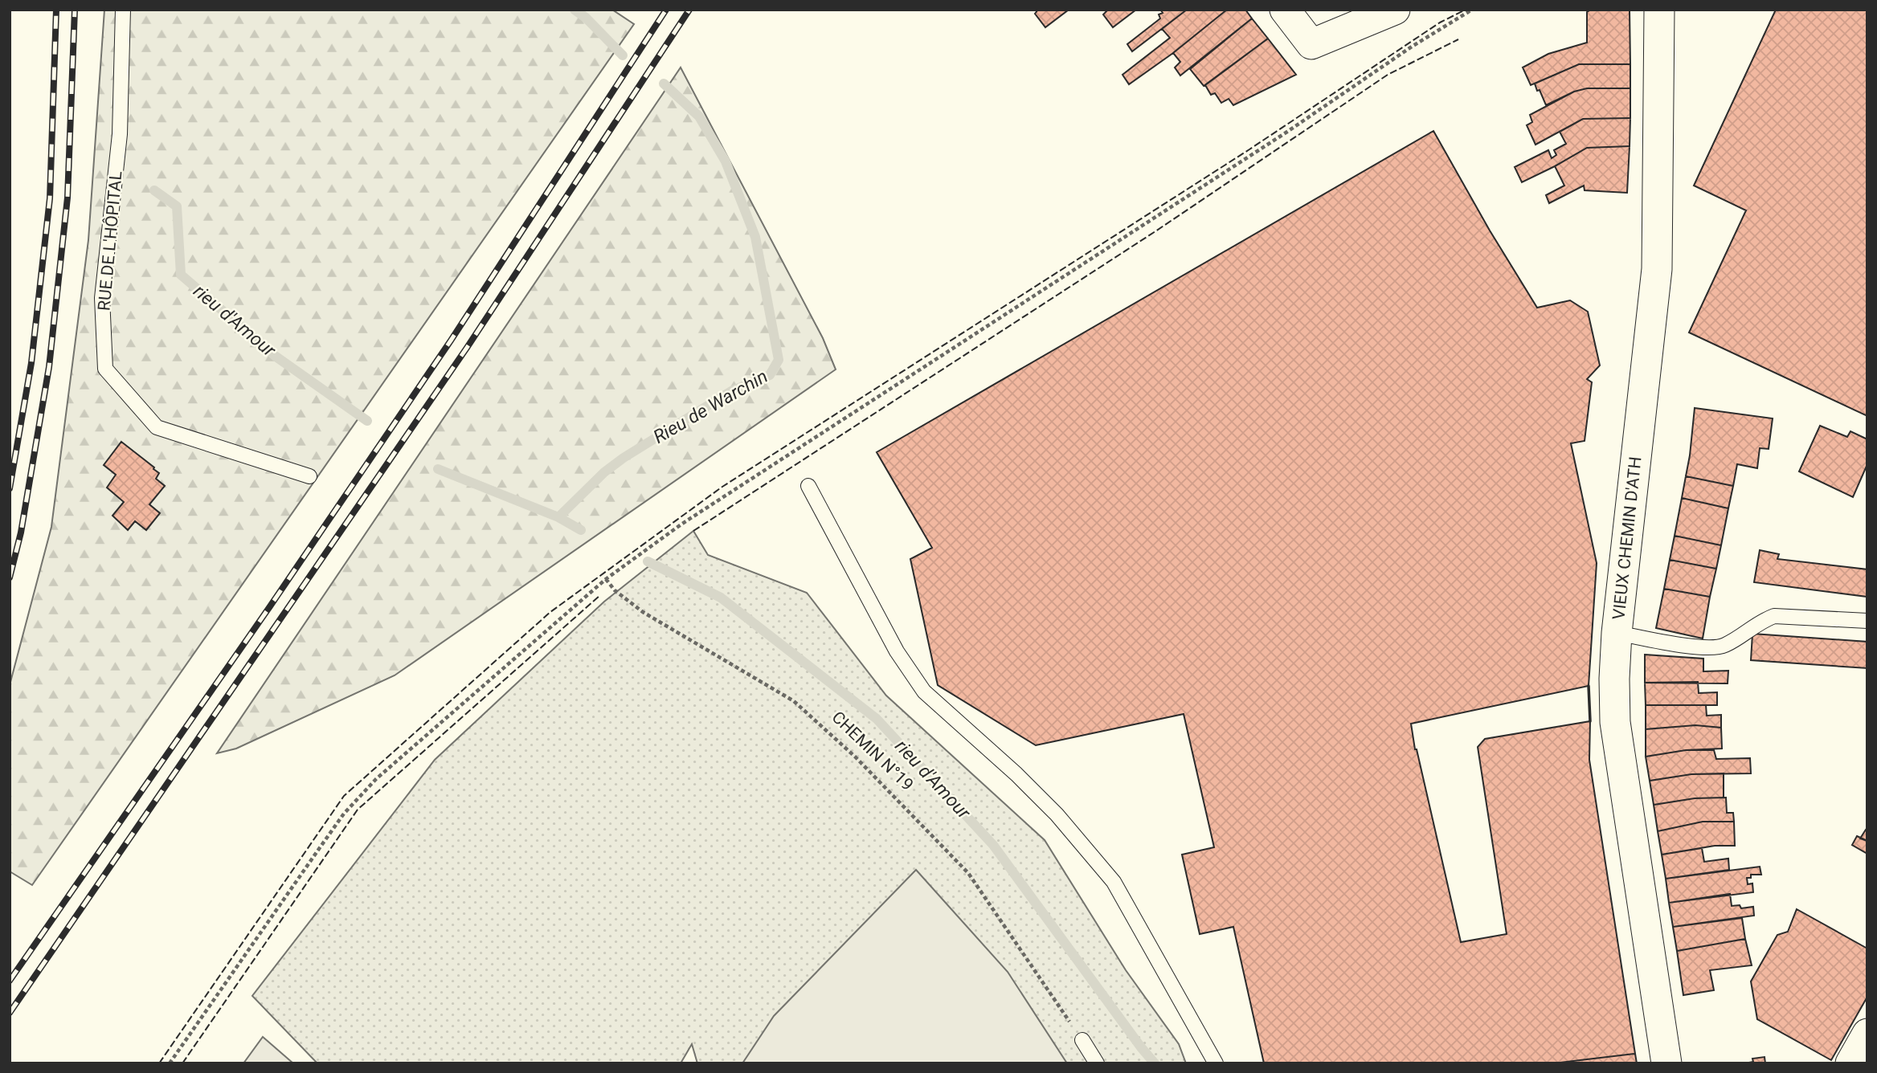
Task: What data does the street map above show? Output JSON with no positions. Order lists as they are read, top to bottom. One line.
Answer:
{"streets":{"street":["VIEUX CHEMIN D'ATH"],"lane":["RUE DE L'HÔPITAL"],"path":["CHEMIN N°19"]},"water":["rieu d'Amour","Rieu de Warchin"]}
